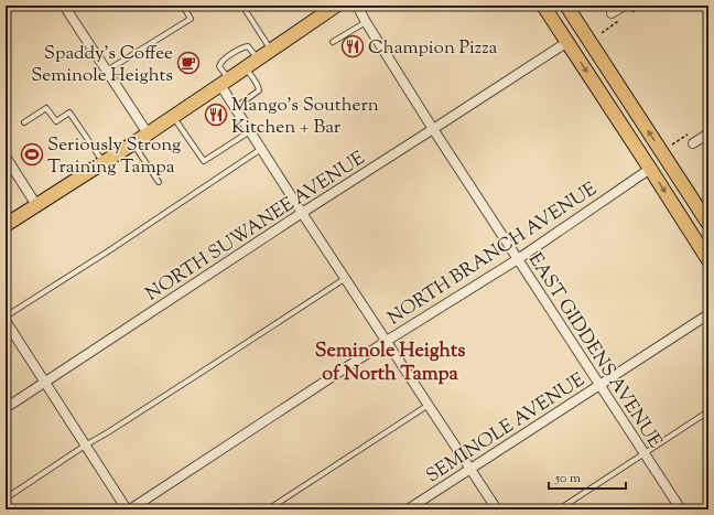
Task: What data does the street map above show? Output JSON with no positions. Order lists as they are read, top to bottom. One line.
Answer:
{"streets":{"street":["NORTH SUWANEE AVENUE","NORTH BRANCH AVENUE","EAST GIDDENS AVENUE","SEMINOLE AVENUE"]},"crossings":[["NORTH SUWANEE AVENUE","EAST GIDDENS AVENUE"],["NORTH BRANCH AVENUE","EAST GIDDENS AVENUE"],["EAST GIDDENS AVENUE","SEMINOLE AVENUE"]],"districts":["Seminole Heights of North Tampa"],"places":{"restaurant":["Champion Pizza","Mango's Southern Kitchen + Bar"],"cafe":["Spaddy's Coffee Seminole Heights"],"sports":["Seriously Strong Training Tampa"]},"scale_bar":"50 m"}
